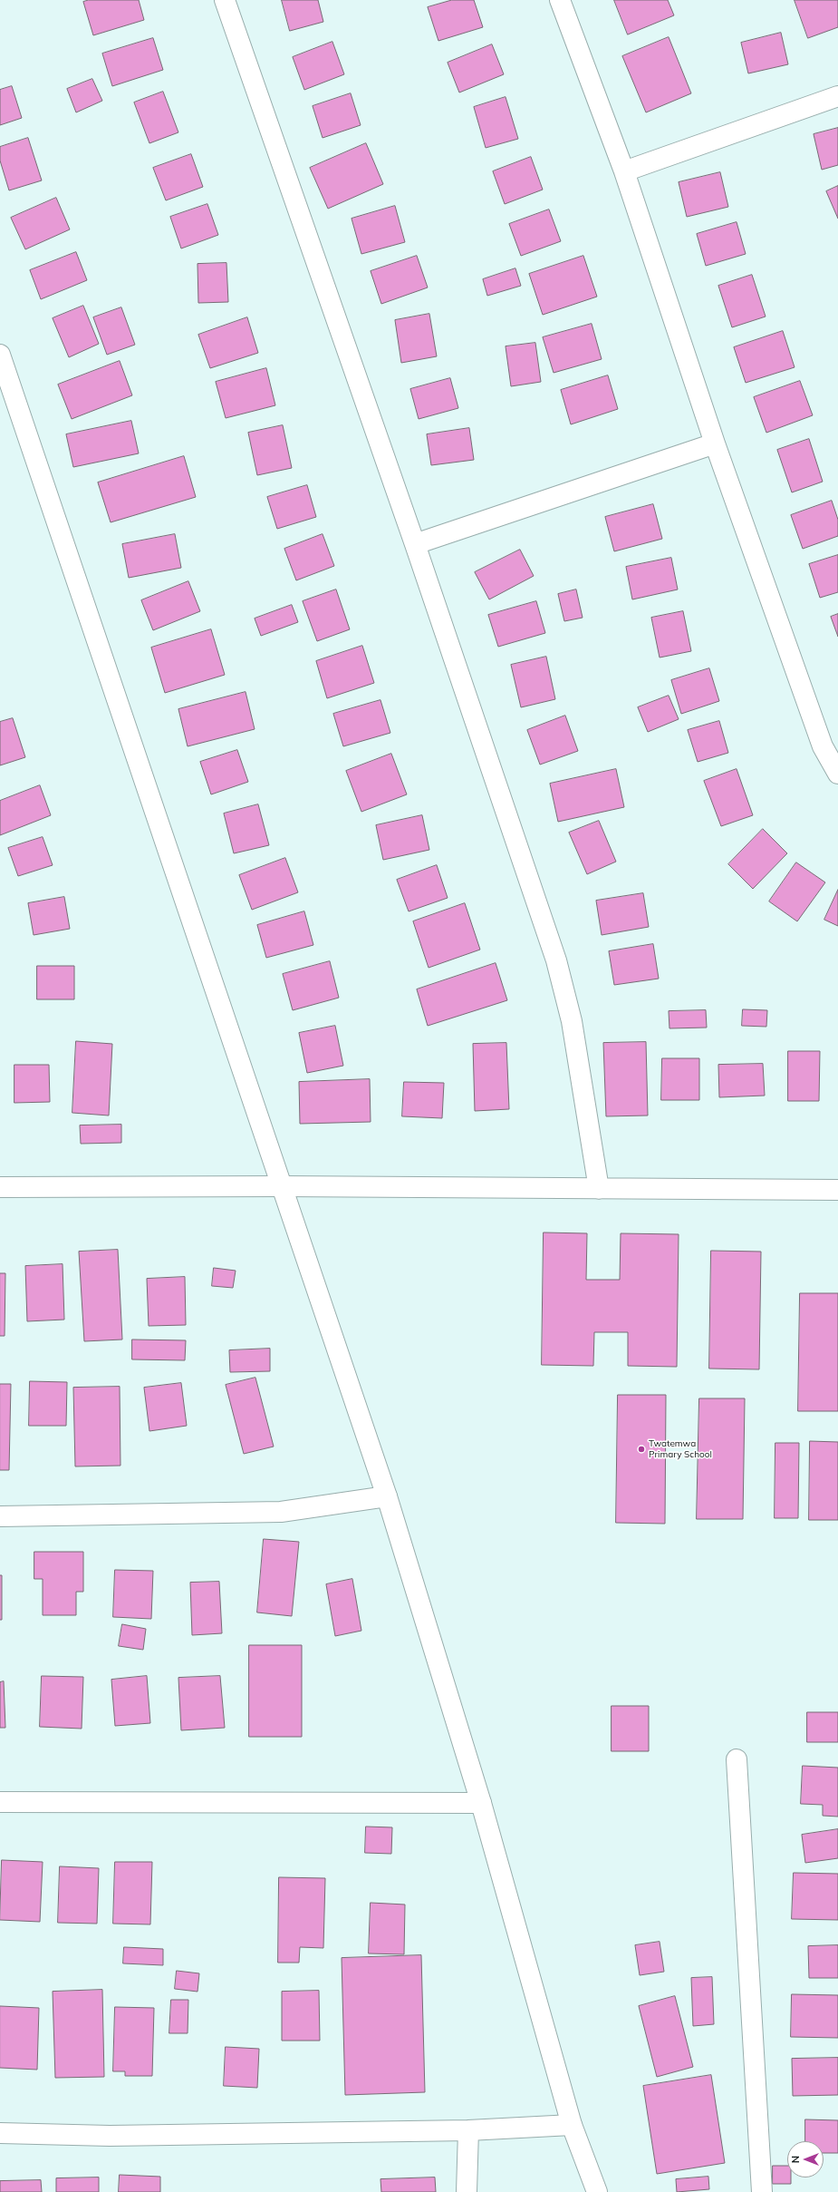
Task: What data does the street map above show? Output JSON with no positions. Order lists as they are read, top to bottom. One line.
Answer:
{"places":["Twatemwa Primary School"],"north":"left"}
